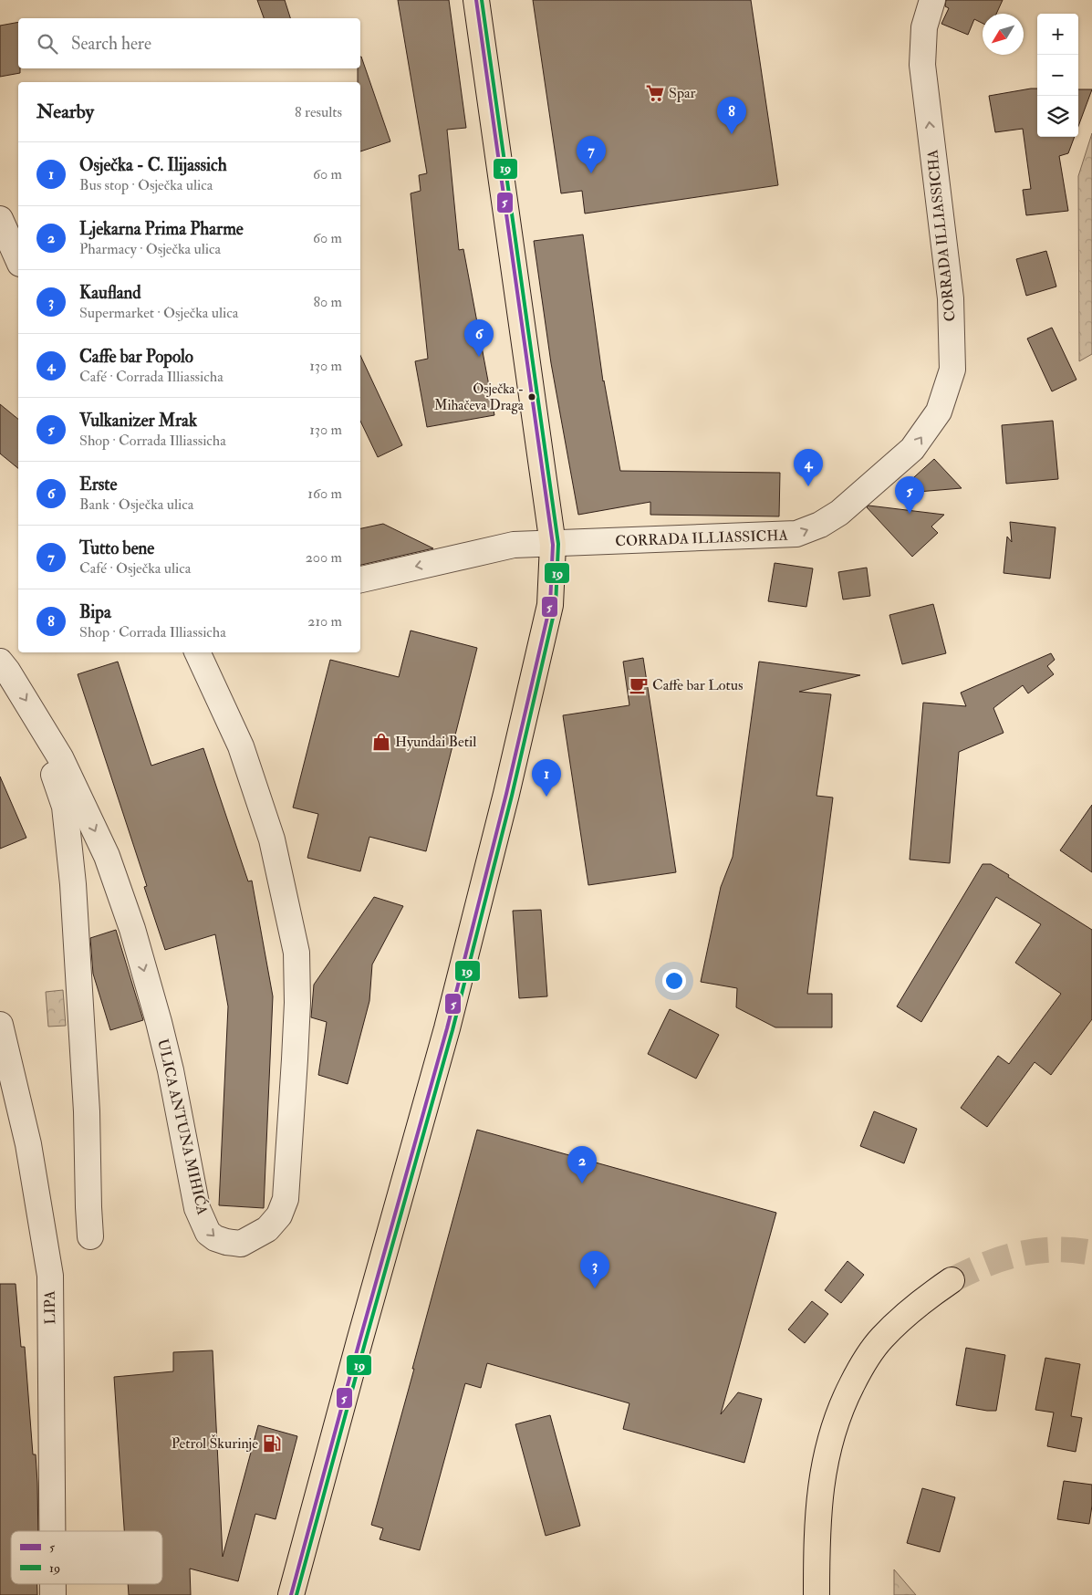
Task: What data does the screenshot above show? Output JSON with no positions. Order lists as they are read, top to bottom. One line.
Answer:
{"streets":{"street":["CORRADA ILLIASSICHA","ULICA ANTUNA MIHIĆA","LIPA"]},"places":{"supermarket":["Spar"],"other":["Osječka - Mihačeva Draga"],"cafe":["Caffe bar Lotus"],"shop":["Hyundai Betil"],"fuel station":["Petrol Škurinje"]},"lines":["transit line 5","transit line 19"],"legend":["5","19"],"north":"bottom left","page":{"map_buttons":["+","−"],"search":"Search here","heading":["Nearby","8 results"],"pins":["8","7","6","4","5","1","2","3"],"list":[{"mark":"1","name":"Osječka - C. Ilijassich","note":"Bus stop · Osječka ulica","value":"60 m"},{"mark":"2","name":"Ljekarna Prima Pharme","note":"Pharmacy · Osječka ulica","value":"60 m"},{"mark":"3","name":"Kaufland","note":"Supermarket · Osječka ulica","value":"80 m"},{"mark":"4","name":"Caffe bar Popolo","note":"Café · Corrada Illiassicha","value":"130 m"},{"mark":"5","name":"Vulkanizer Mrak","note":"Shop · Corrada Illiassicha","value":"130 m"},{"mark":"6","name":"Erste","note":"Bank · Osječka ulica","value":"160 m"},{"mark":"7","name":"Tutto bene","note":"Café · Osječka ulica","value":"200 m"},{"mark":"8","name":"Bipa","note":"Shop · Corrada Illiassicha","value":"210 m"}]}}
